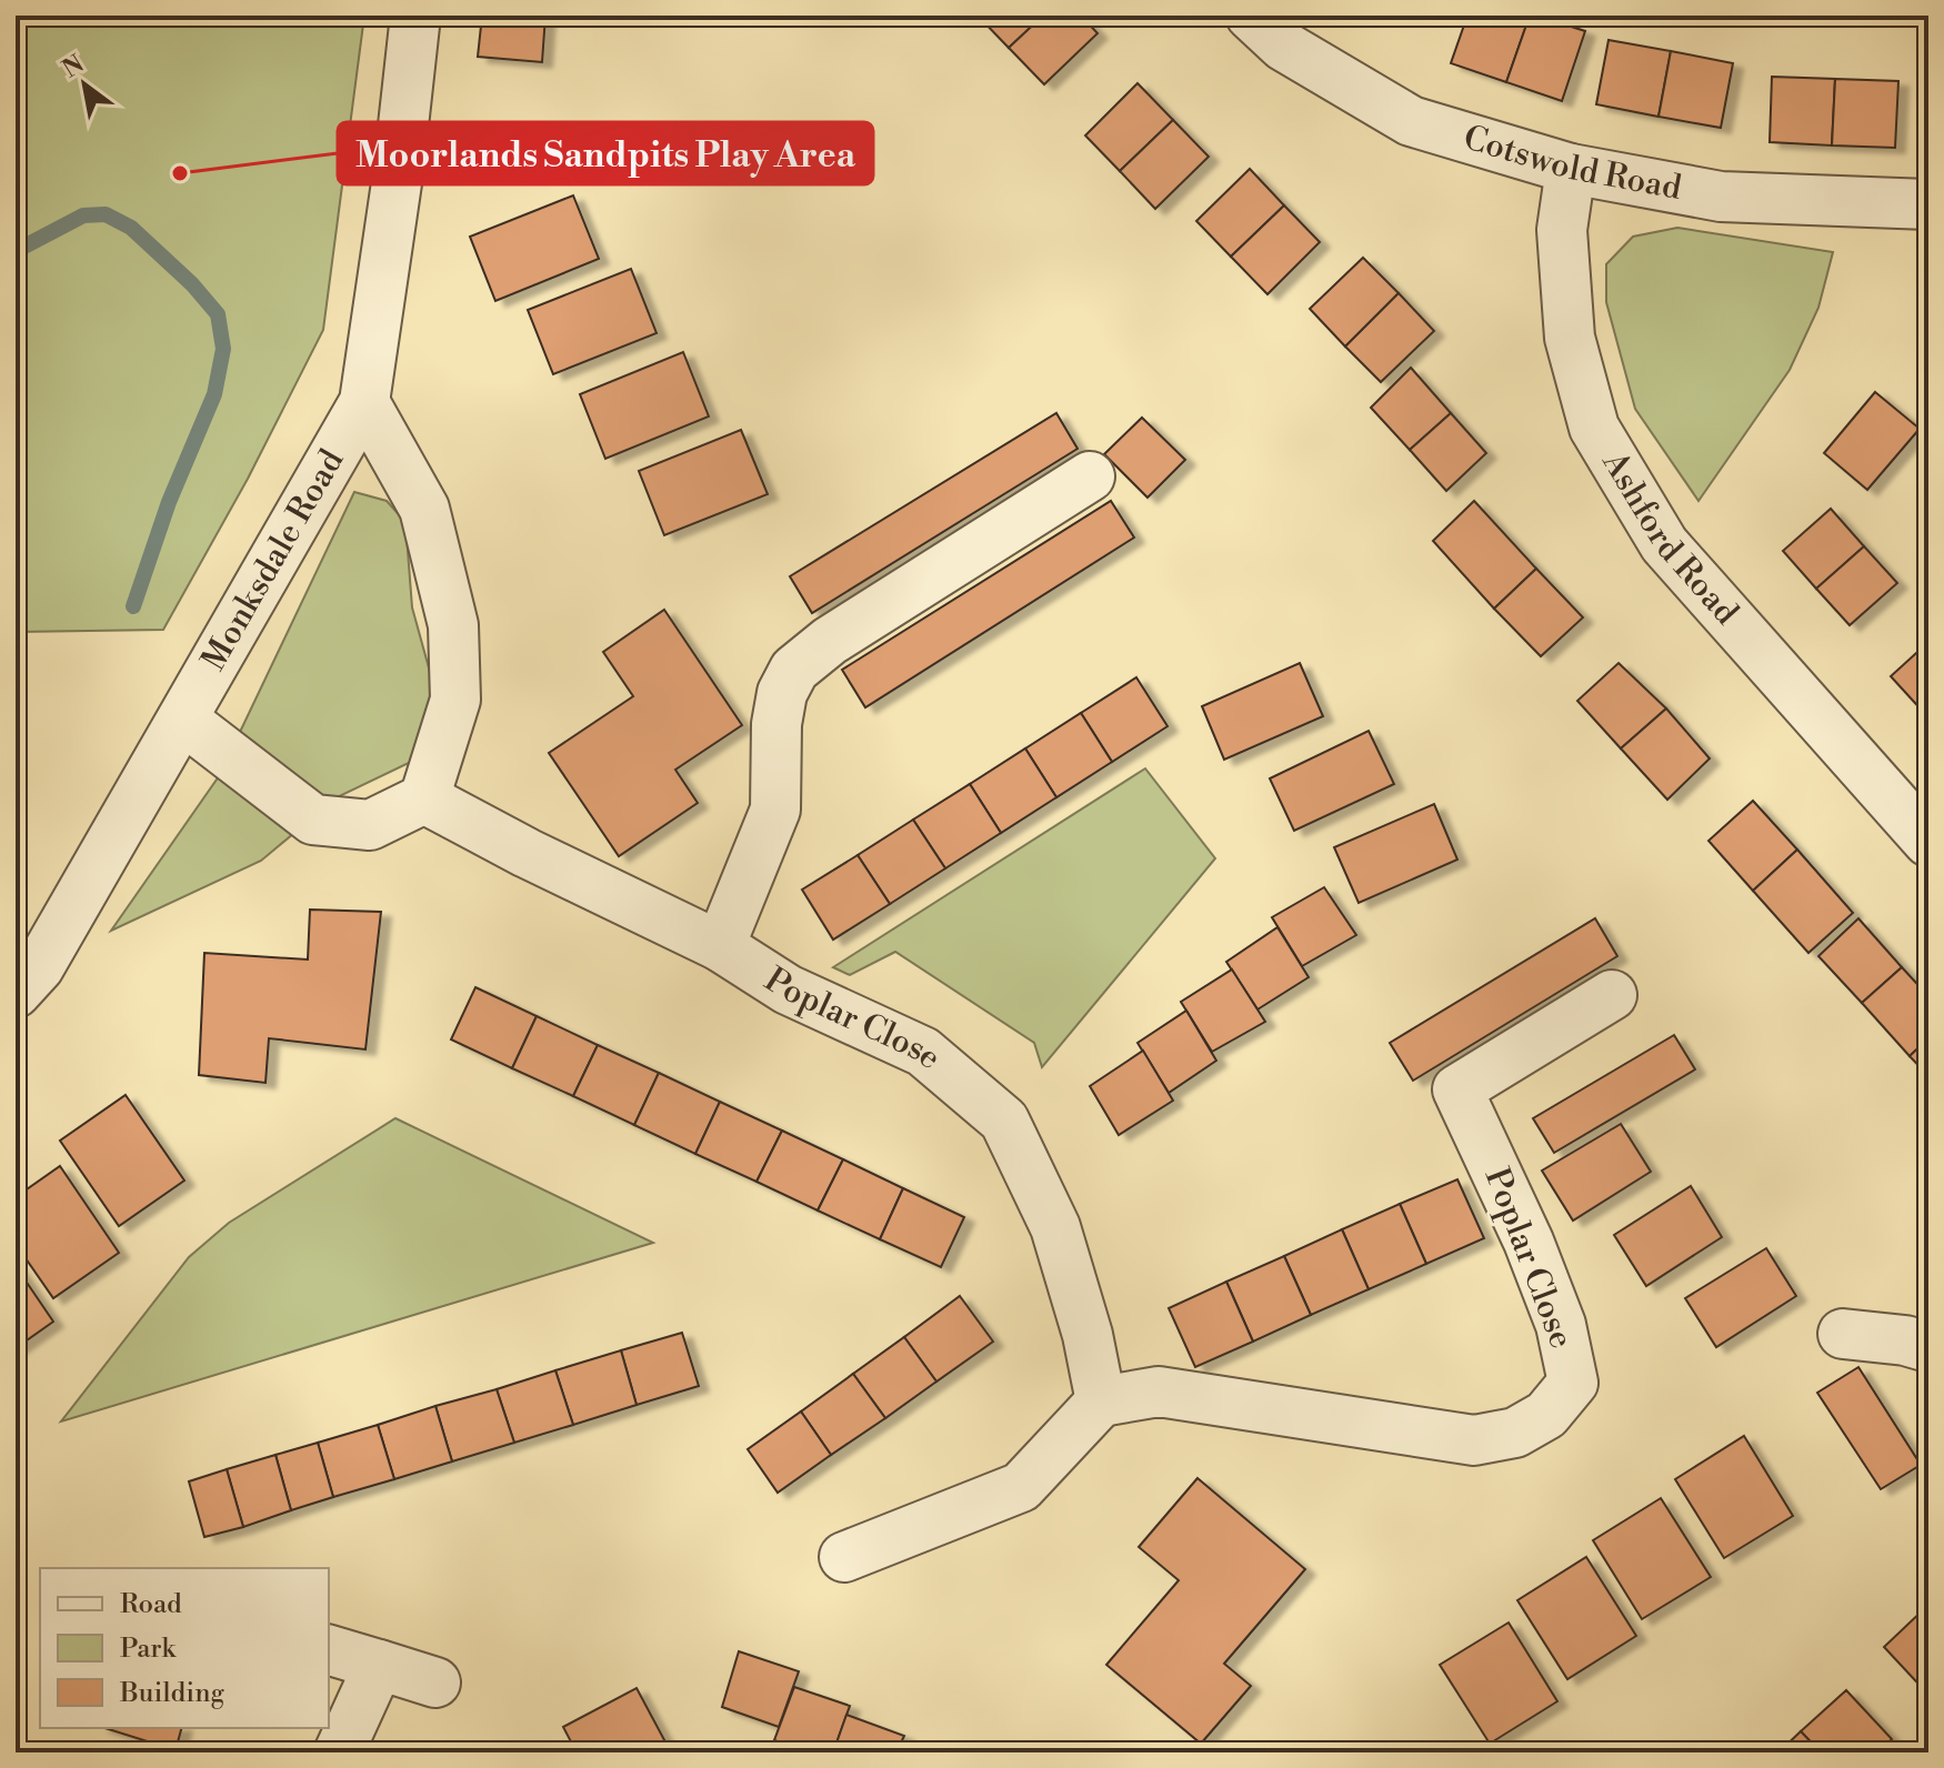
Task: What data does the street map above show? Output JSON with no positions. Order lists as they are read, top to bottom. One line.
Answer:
{"streets":{"street":["Cotswold Road","Ashford Road","Monksdale Road","Poplar Close"]},"crossings":[["Cotswold Road","Ashford Road"],["Monksdale Road","Poplar Close"]],"places":["Moorlands Sandpits Play Area"],"legend":["Road","Park","Building"],"north":"top left"}
